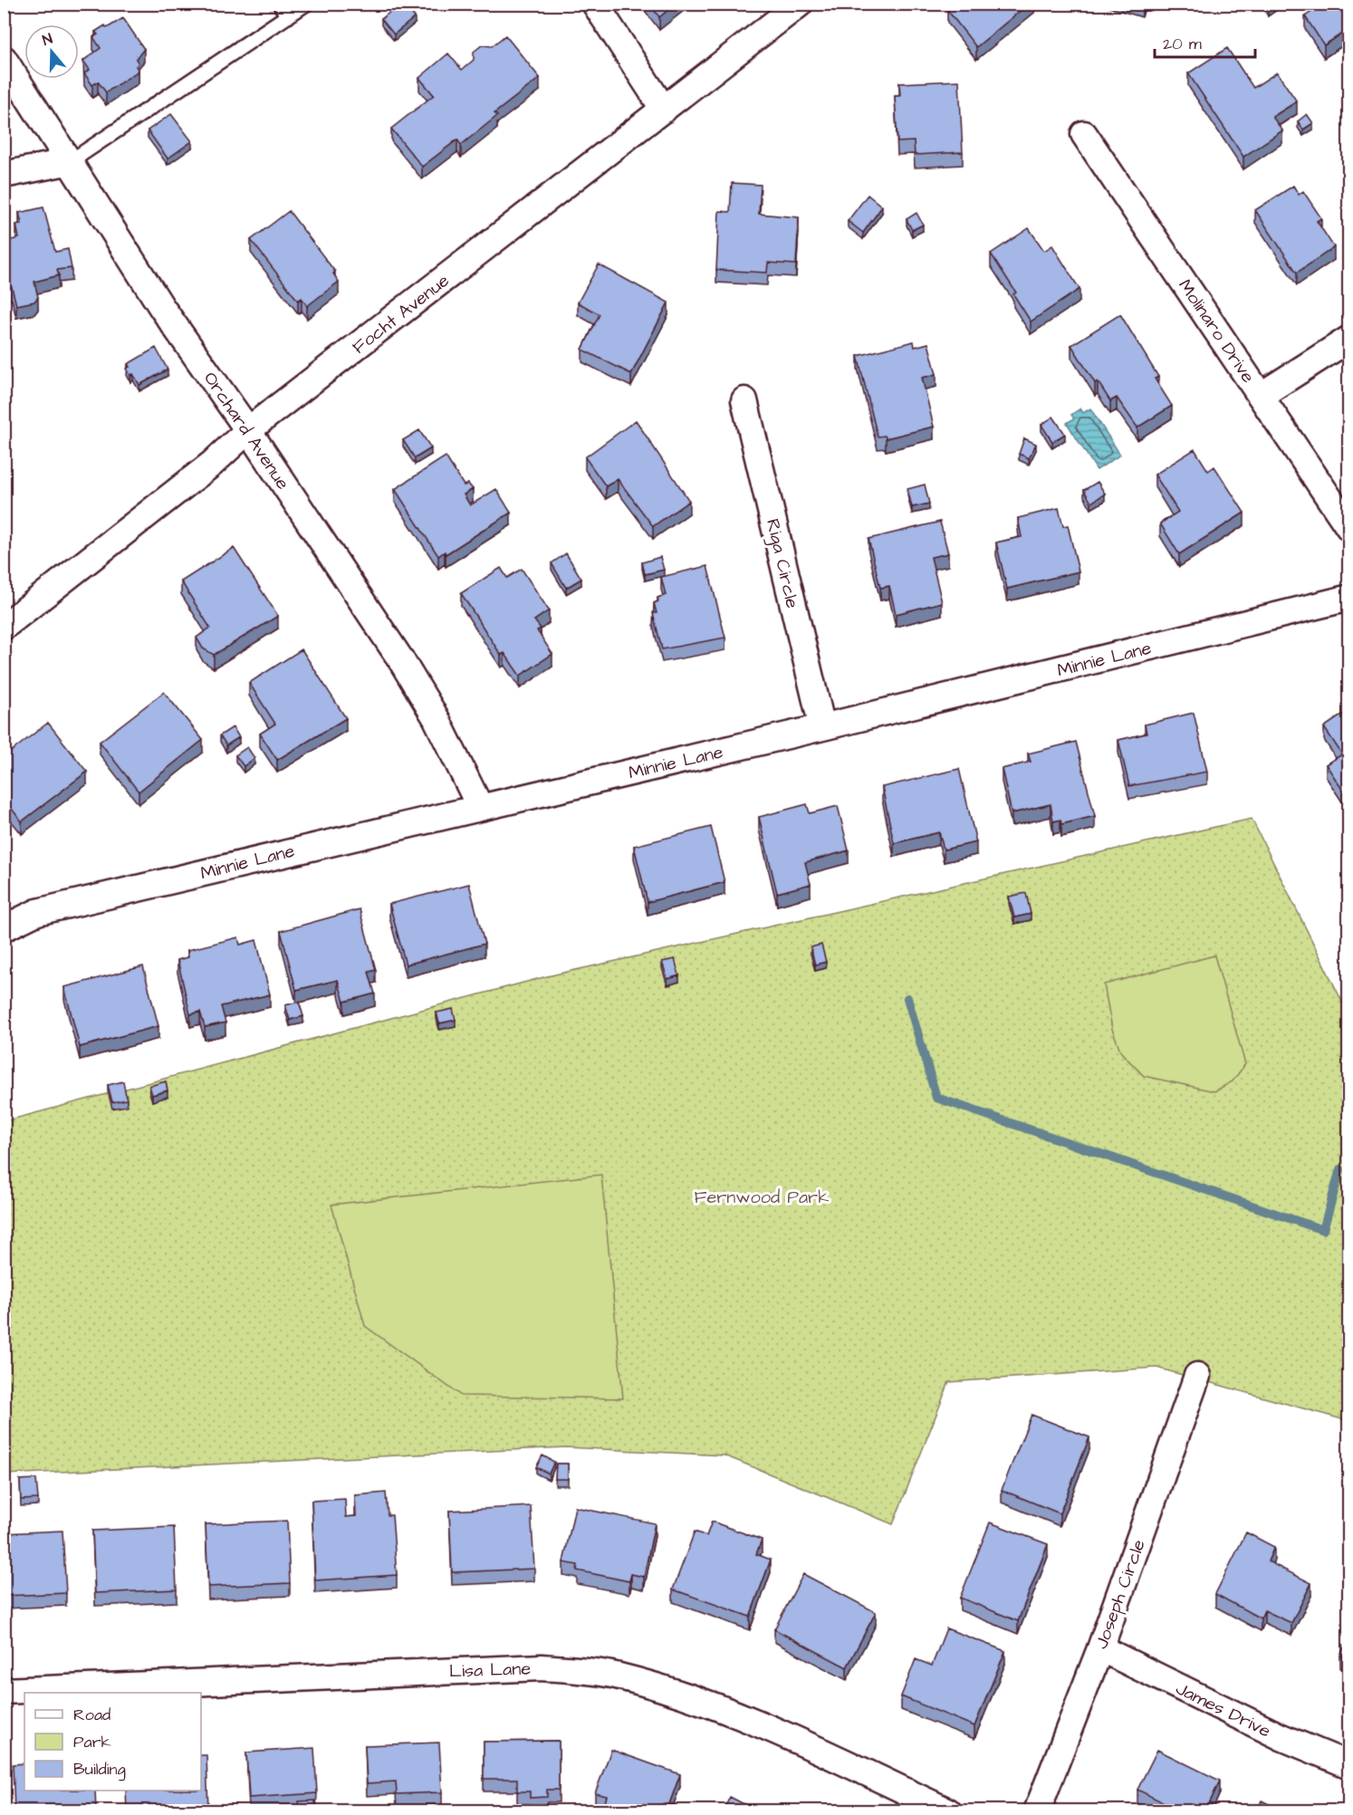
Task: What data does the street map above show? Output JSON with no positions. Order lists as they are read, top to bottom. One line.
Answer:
{"streets":{"street":["Focht Avenue","Molinaro Drive","Orchard Avenue","Riga Circle","Minnie Lane","Joseph Circle","Lisa Lane","James Drive"]},"crossings":[["Focht Avenue","Orchard Avenue"],["Orchard Avenue","Minnie Lane"],["Riga Circle","Minnie Lane"],["Joseph Circle","James Drive"]],"parks":["Fernwood Park"],"legend":["Road","Park","Building"],"scale_bar":"20 m","north":"top"}
